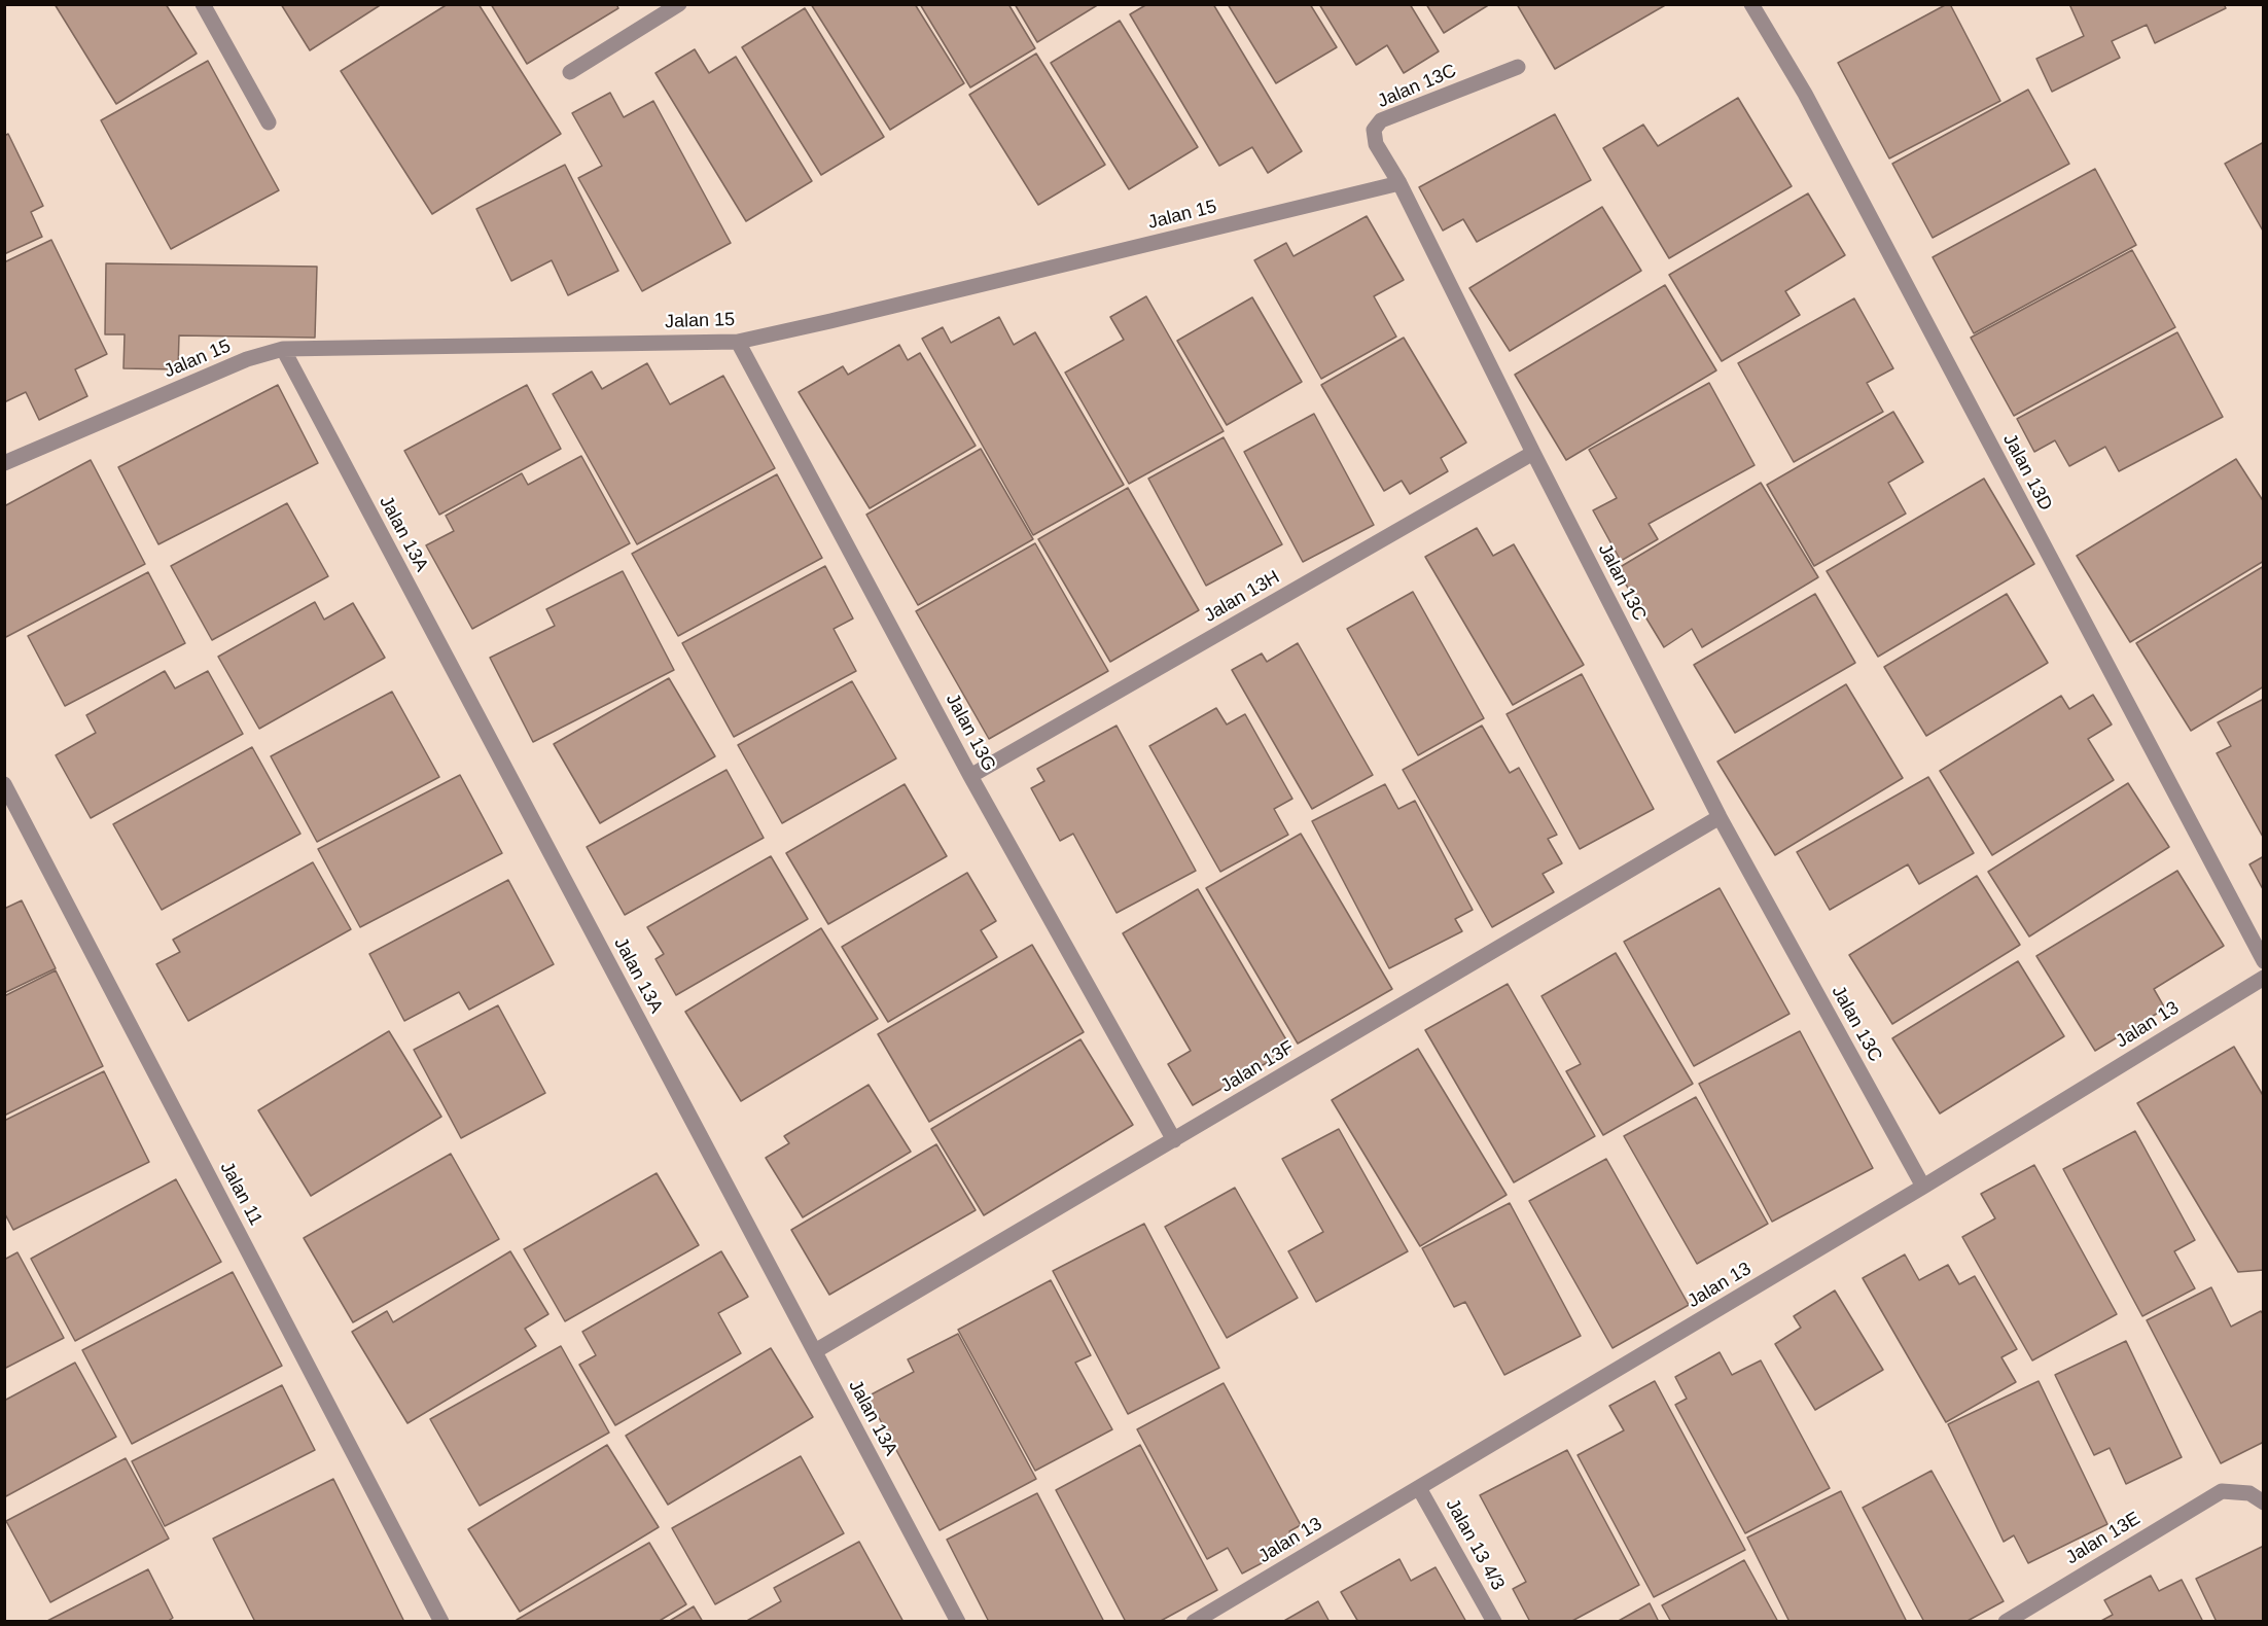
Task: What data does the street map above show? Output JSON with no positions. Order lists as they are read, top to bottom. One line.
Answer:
{"streets":{"street":["Jalan 13C","Jalan 15","Jalan 13D","Jalan 13A","Jalan 13H","Jalan 13G","Jalan 13","Jalan 13F","Jalan 11","Jalan 13E","Jalan 13 4/3"]},"crossings":[["Jalan 13C","Jalan 15"],["Jalan 13C","Jalan 13H"],["Jalan 13C","Jalan 13"],["Jalan 13C","Jalan 13F"],["Jalan 15","Jalan 13A"],["Jalan 15","Jalan 13G"],["Jalan 13A","Jalan 13F"],["Jalan 13H","Jalan 13G"],["Jalan 13G","Jalan 13F"],["Jalan 13","Jalan 13 4/3"]]}
